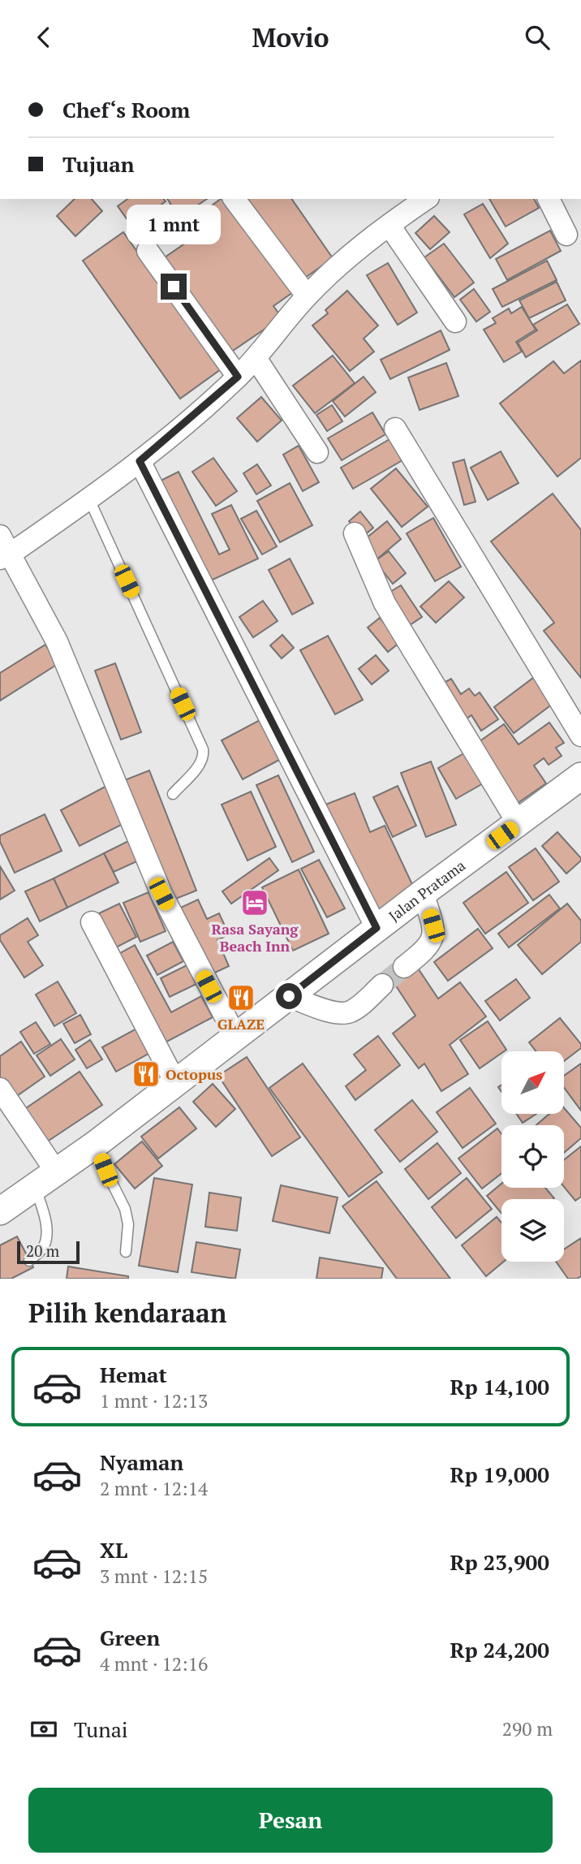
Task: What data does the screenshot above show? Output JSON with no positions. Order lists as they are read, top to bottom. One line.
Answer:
{"streets":{"street":["Jalan Pratama"]},"places":{"hotel":["Rasa Sayang Beach Inn"],"restaurant":["GLAZE","Octopus"]},"scale_bar":"20 m","north":"top right","page":{"header":"Movio","banner":["Chef‘s Room","Tujuan"],"bubble":"1 mnt","scale":"20 m","heading":"Pilih kendaraan","list":[{"name":"Hemat","note":"1 mnt · 12:13","value":"Rp 14,100"},{"name":"Nyaman","note":"2 mnt · 12:14","value":"Rp 19,000"},{"name":"XL","note":"3 mnt · 12:15","value":"Rp 23,900"},{"name":"Green","note":"4 mnt · 12:16","value":"Rp 24,200"}],"pay":["Tunai","290 m"],"buttons":"Pesan"}}
